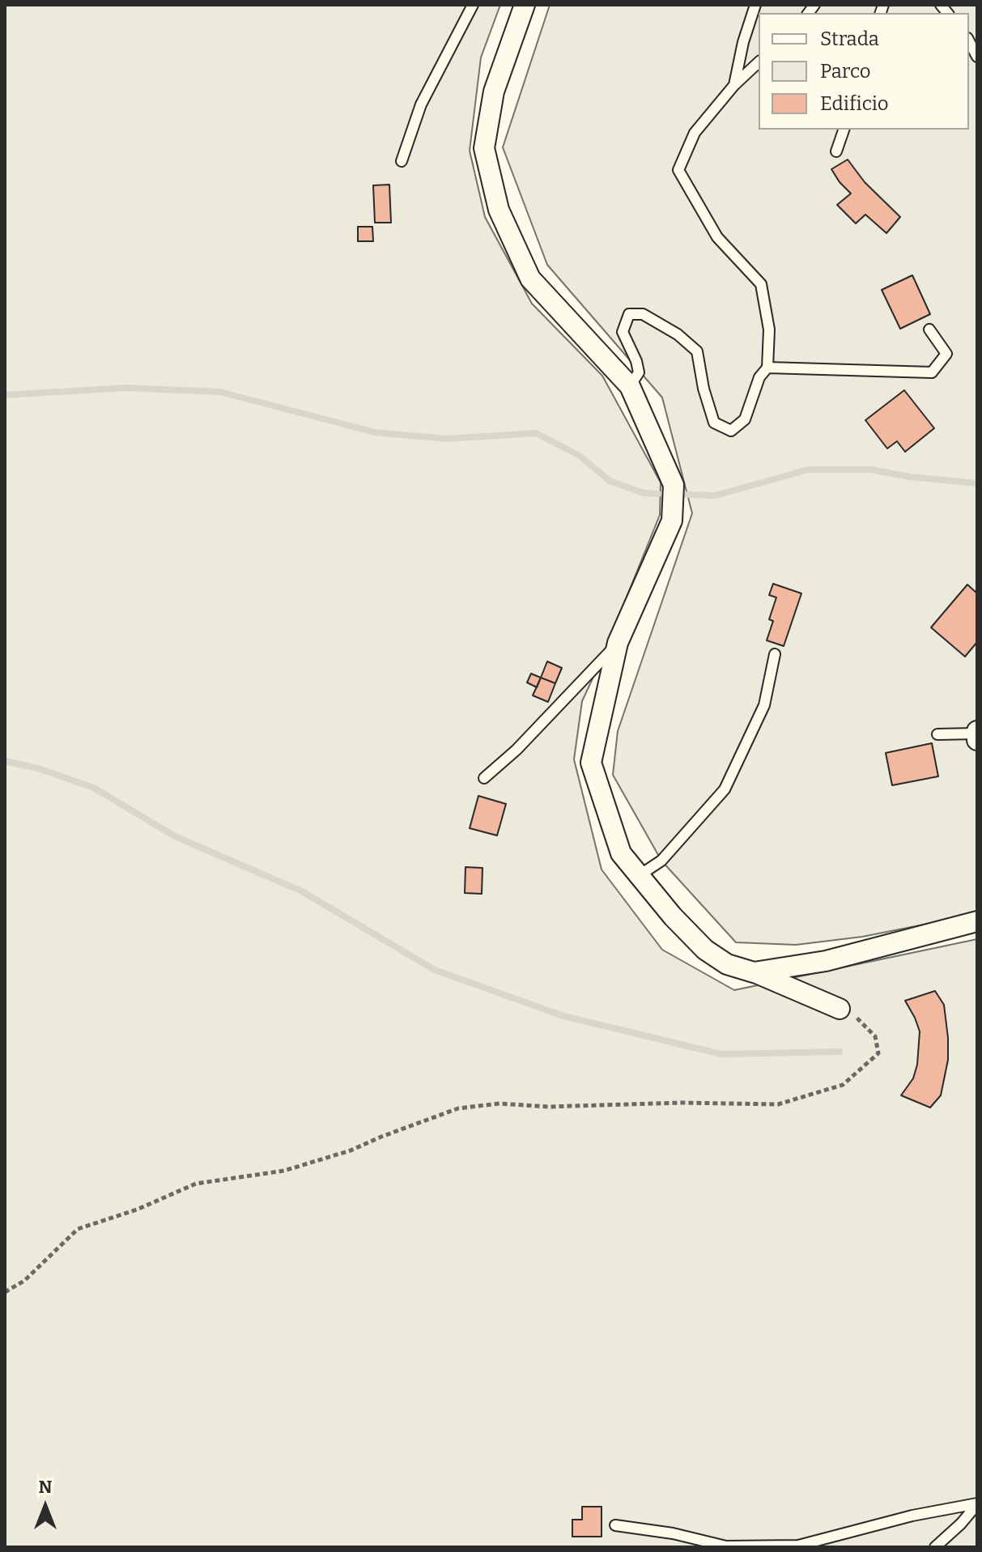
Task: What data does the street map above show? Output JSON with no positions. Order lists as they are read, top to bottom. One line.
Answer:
{"legend":["Strada","Parco","Edificio"],"north":"top"}
